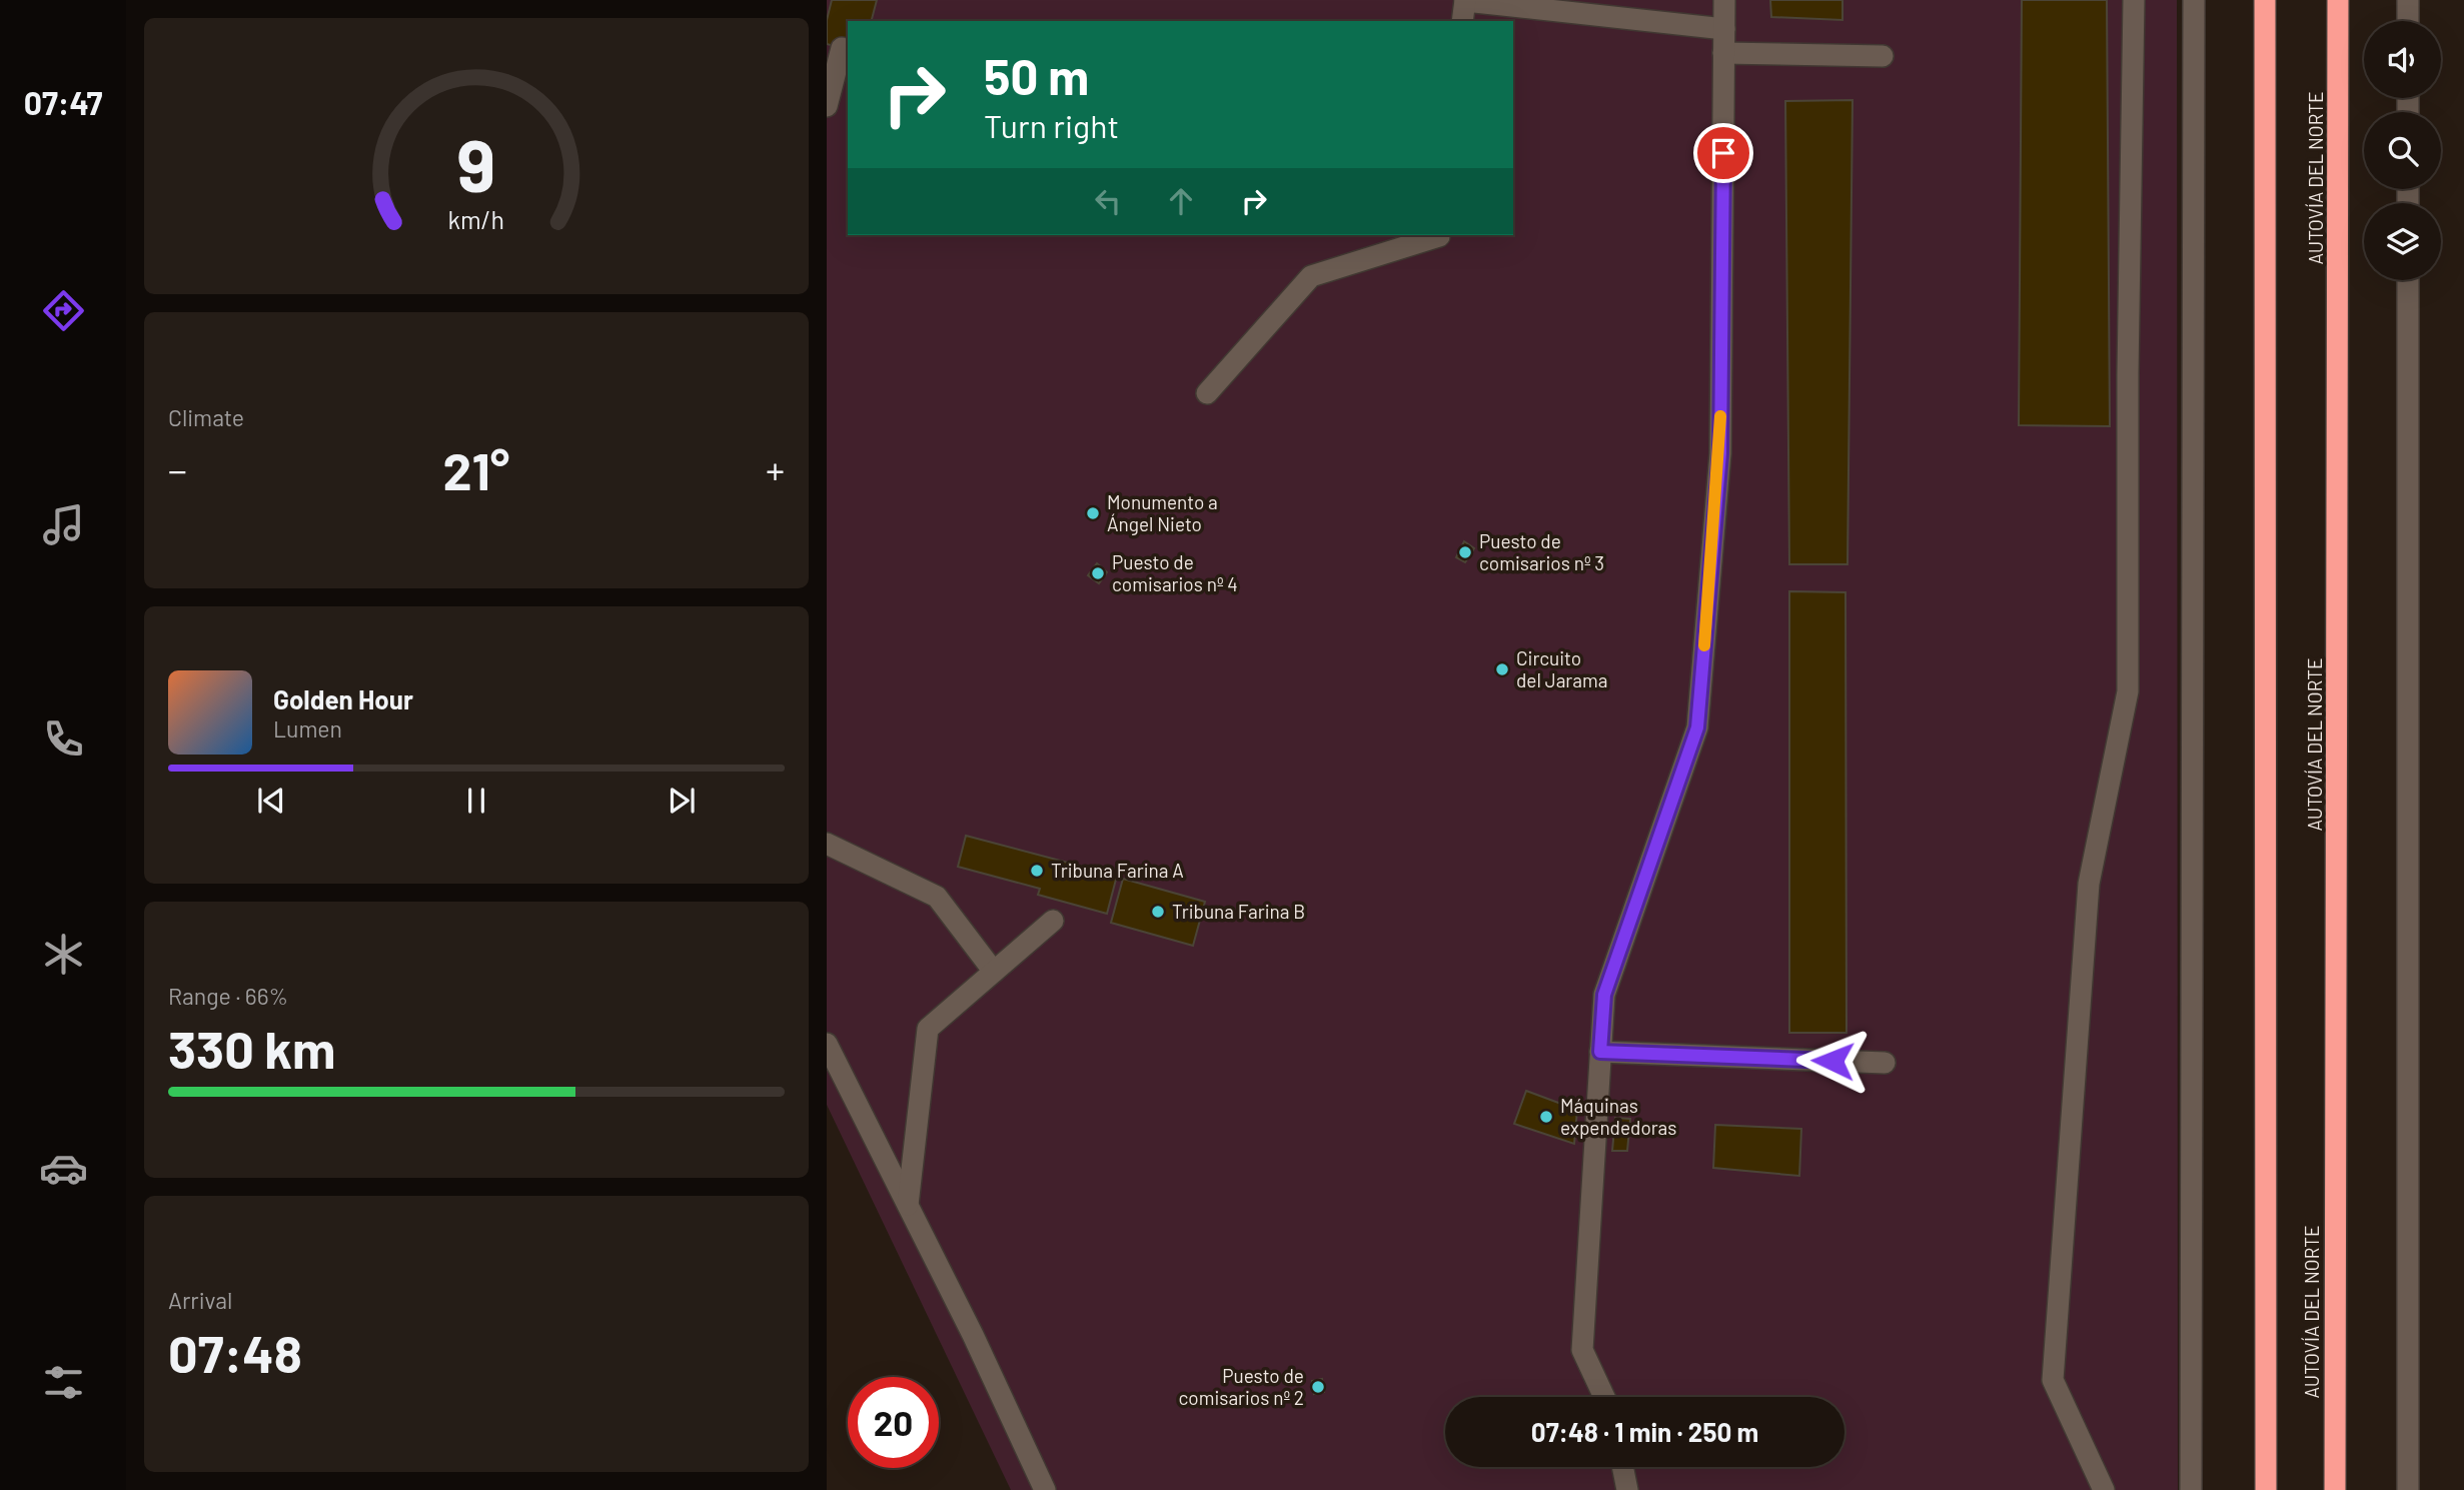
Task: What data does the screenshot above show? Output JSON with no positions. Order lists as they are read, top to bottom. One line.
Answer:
{"streets":{"highway":["AUTOVÍA DEL NORTE"]},"places":["Monumento a Ángel Nieto","Puesto de comisarios nº 3","Puesto de comisarios nº 4","Circuito del Jarama","Tribuna Farina A","Tribuna Farina B","Máquinas expendedoras","Puesto de comisarios nº 2"],"page":{"tabs":"07:47","turn":["50 m","Turn right"],"tile":["Climate",["Range · 66%","330 km"],["Arrival","07:48"]],"heat":["−","21°","+"],"song":["Golden Hour","Lumen"],"limit":"20","trip":"07:48 · 1 min · 250 m","gauge":["9","km/h"]}}
